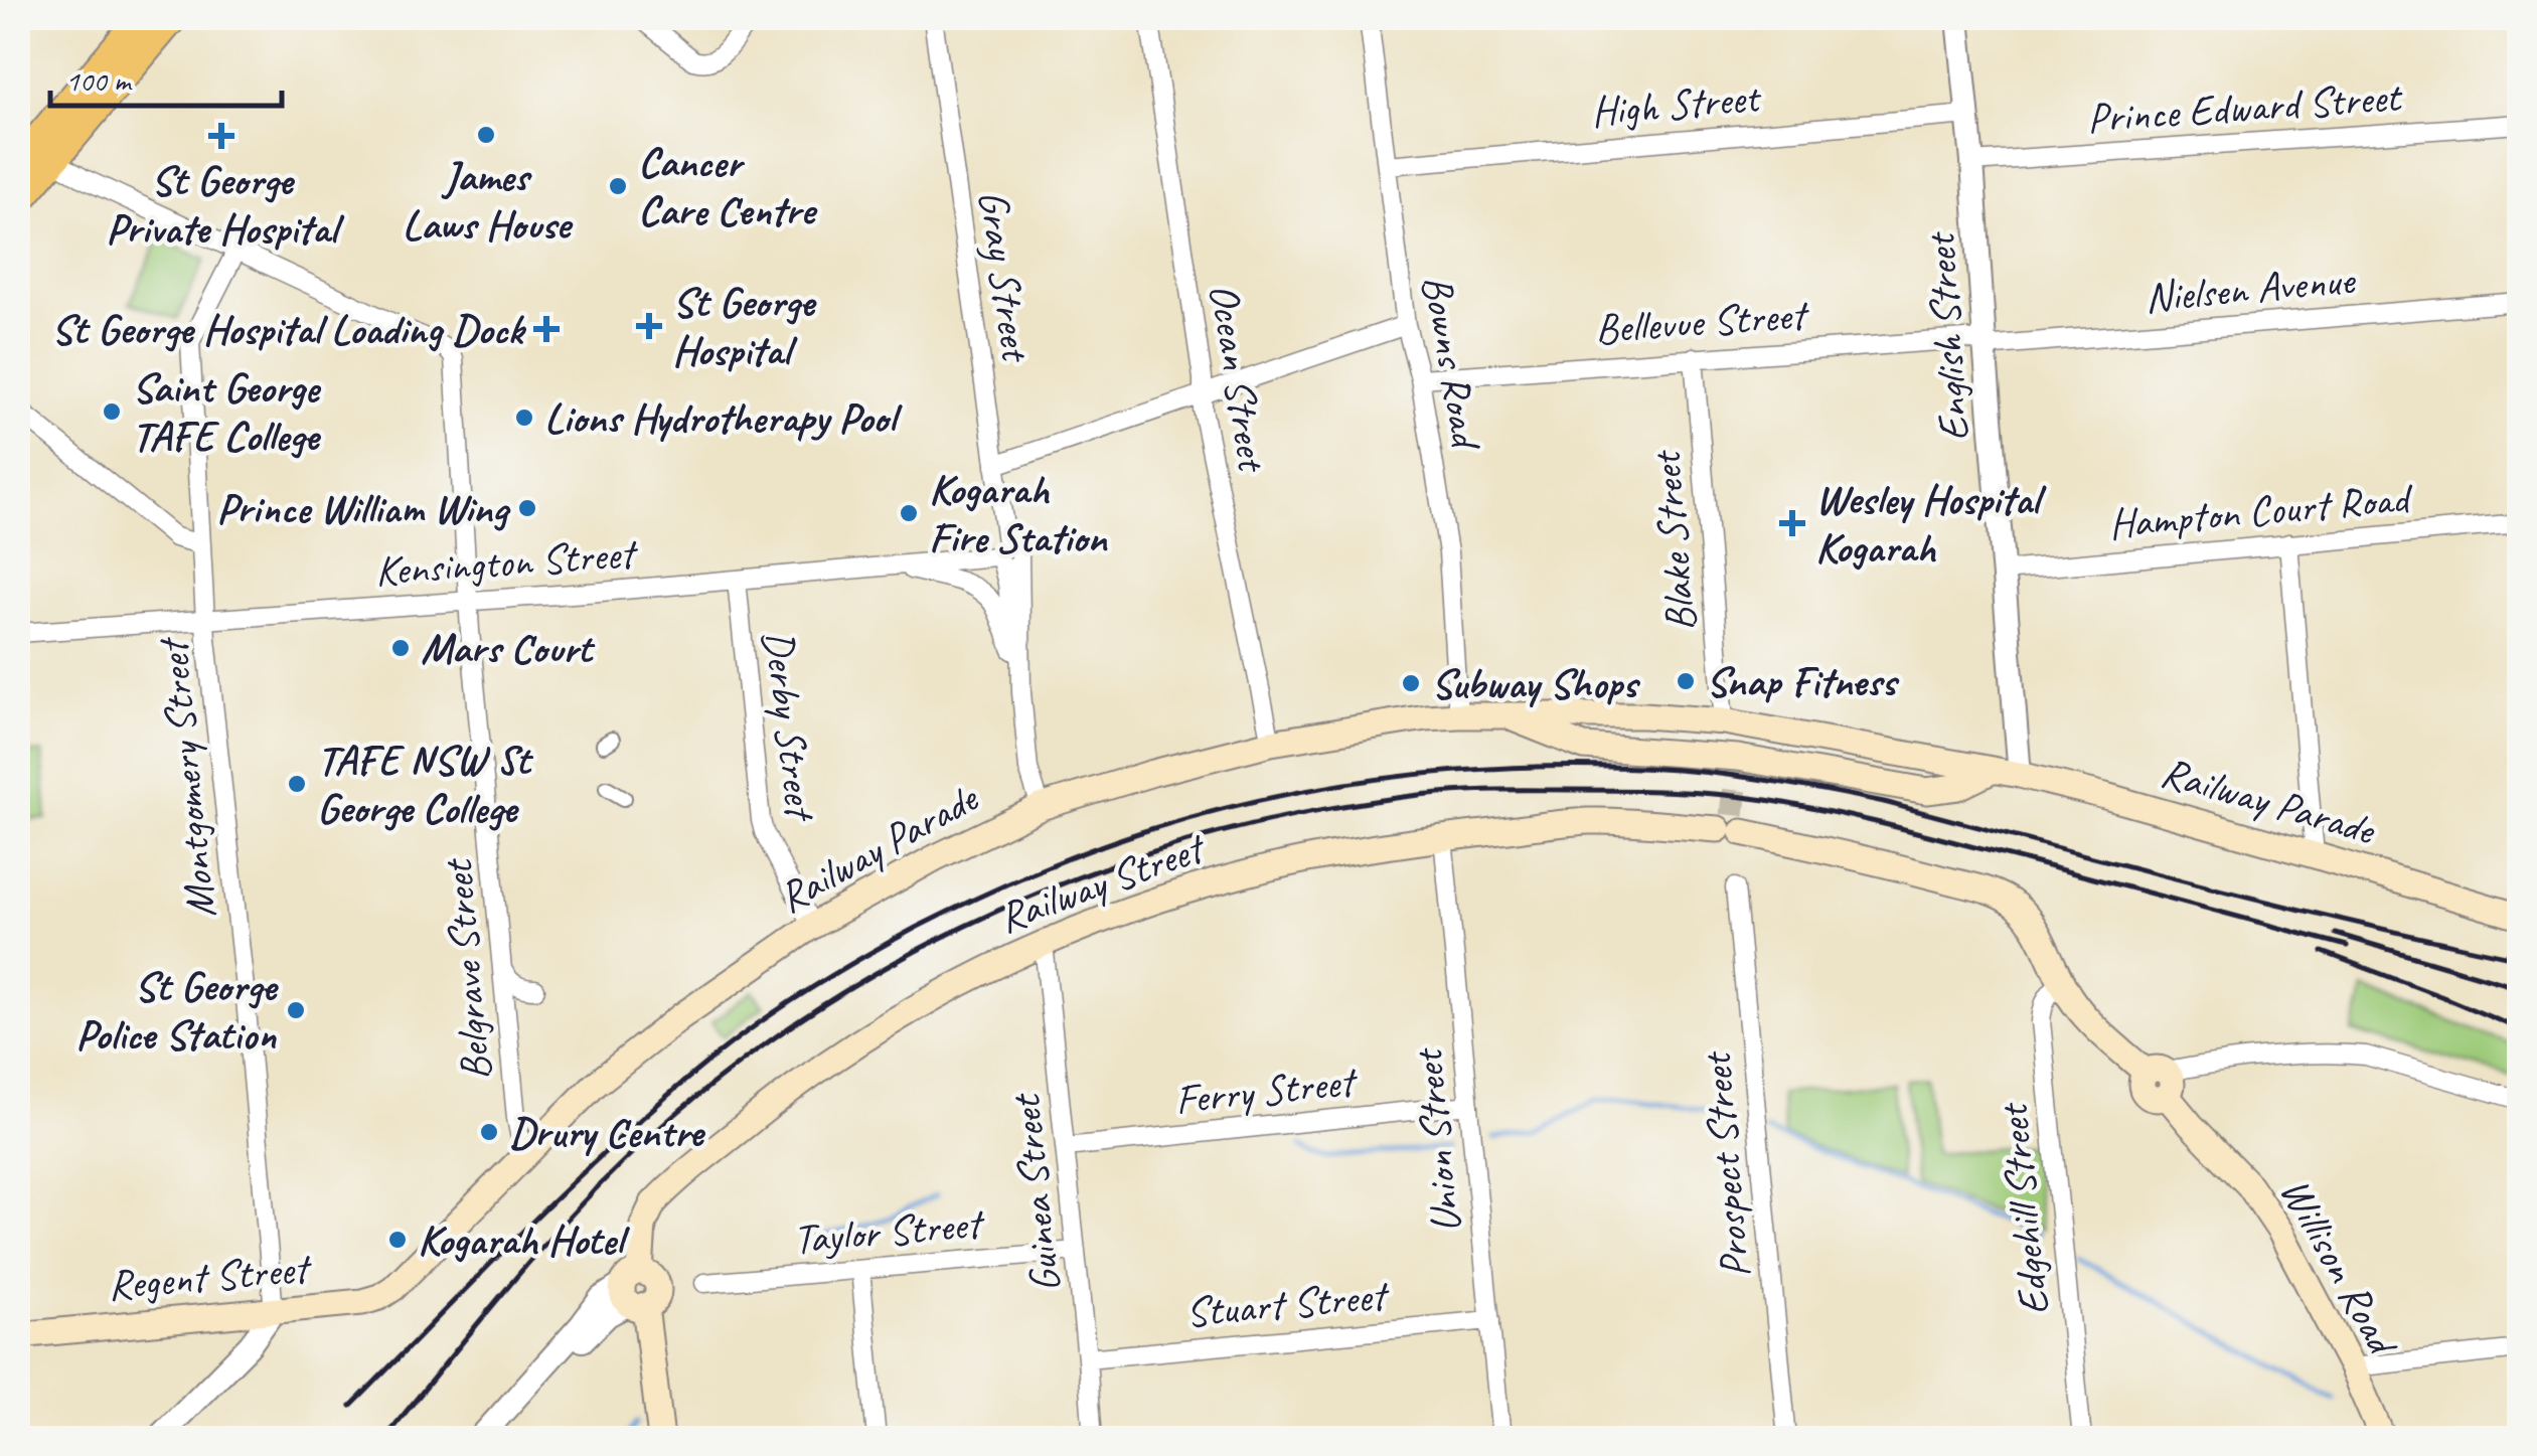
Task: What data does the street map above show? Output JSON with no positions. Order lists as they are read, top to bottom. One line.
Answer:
{"streets":{"main road":["Railway Parade","Railway Street","Willison Road","Regent Street"],"street":["High Street","Prince Edward Street","Gray Street","Nielsen Avenue","Bellevue Street","English Street","Bowns Road","Ocean Street","Hampton Court Road","Blake Street","Kensington Street","Derby Street","Montgomery Street","Belgrave Street","Ferry Street","Union Street","Prospect Street","Guinea Street","Edgehill Street","Taylor Street","Stuart Street"]},"crossings":[["High Street","English Street"],["High Street","Bowns Road"],["Prince Edward Street","English Street"],["Gray Street","Kensington Street"],["Gray Street","Railway Parade"],["Nielsen Avenue","Bellevue Street"],["Nielsen Avenue","English Street"],["Bellevue Street","English Street"],["Bellevue Street","Bowns Road"],["Bellevue Street","Blake Street"],["English Street","Hampton Court Road"],["English Street","Railway Parade"],["Bowns Road","Railway Parade"],["Ocean Street","Railway Parade"],["Blake Street","Railway Parade"],["Kensington Street","Derby Street"],["Kensington Street","Montgomery Street"],["Kensington Street","Belgrave Street"],["Derby Street","Railway Parade"],["Montgomery Street","Belgrave Street"],["Montgomery Street","Regent Street"],["Railway Parade","Belgrave Street"],["Railway Parade","Regent Street"],["Railway Street","Union Street"],["Railway Street","Guinea Street"],["Railway Street","Edgehill Street"],["Railway Street","Willison Road"],["Ferry Street","Union Street"],["Ferry Street","Guinea Street"],["Union Street","Stuart Street"],["Guinea Street","Taylor Street"],["Guinea Street","Stuart Street"]],"places":{"other":["James Laws House","Cancer Care Centre","Saint George TAFE College","Lions Hydrotherapy Pool","Prince William Wing","Kogarah Fire Station","Mars Court","Snap Fitness","Subway Shops","TAFE NSW St George College","St George Police Station","Drury Centre","Kogarah Hotel"],"health":["St George Private Hospital","St George Hospital","St George Hospital Loading Dock","Wesley Hospital Kogarah"]},"scale_bar":"100 m"}
